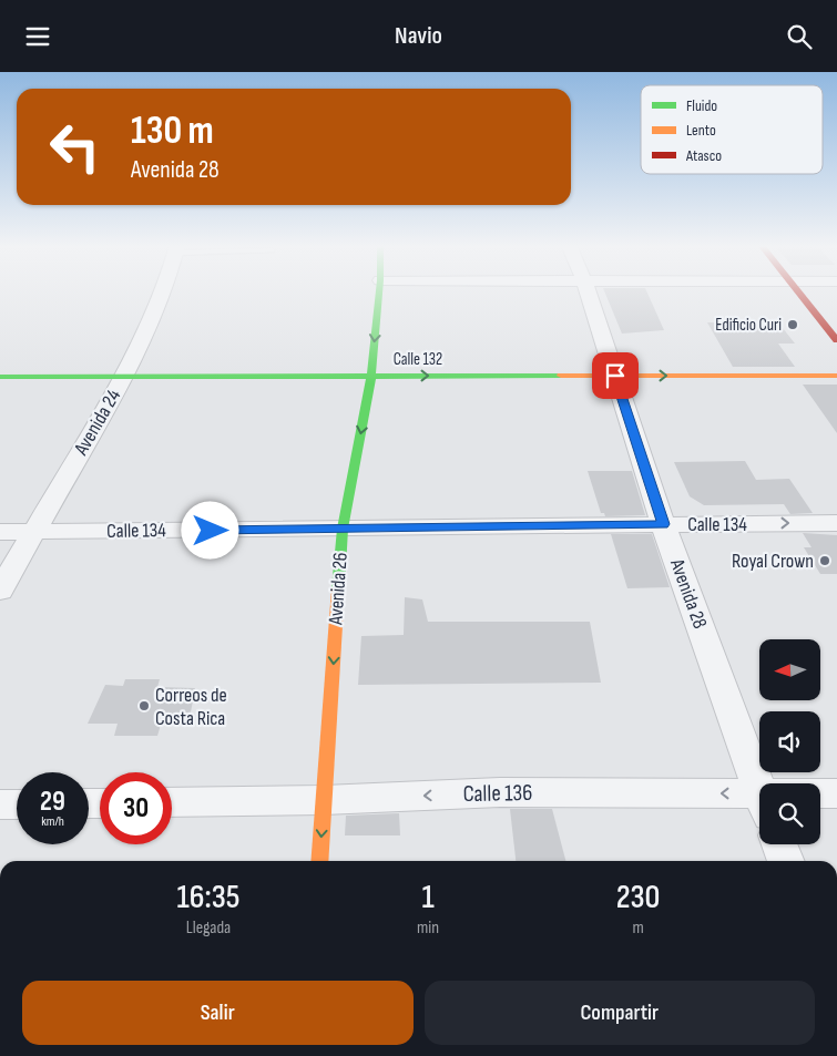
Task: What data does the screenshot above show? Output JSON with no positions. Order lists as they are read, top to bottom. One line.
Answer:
{"streets":{"street":["Calle 132","Avenida 24","Calle 134","Avenida 26","Avenida 28","Calle 136"]},"crossings":[["Calle 132","Avenida 24"],["Calle 132","Avenida 26"],["Calle 132","Avenida 28"],["Avenida 24","Calle 134"],["Calle 134","Avenida 26"],["Calle 134","Avenida 28"],["Avenida 26","Calle 136"]],"one_way":["Calle 132","Avenida 26","Calle 136"],"places":["Edificio Curi","Royal Crown","Correos de Costa Rica"],"legend":["Fluido","Lento","Atasco"],"north":"left","page":{"header":"Navio","turn":["130 m","Avenida 28"],"speed":"29 km/h","limit":"30","eta":["16:35","Llegada","1","min","230","m"],"buttons":["Salir","Compartir"]}}
